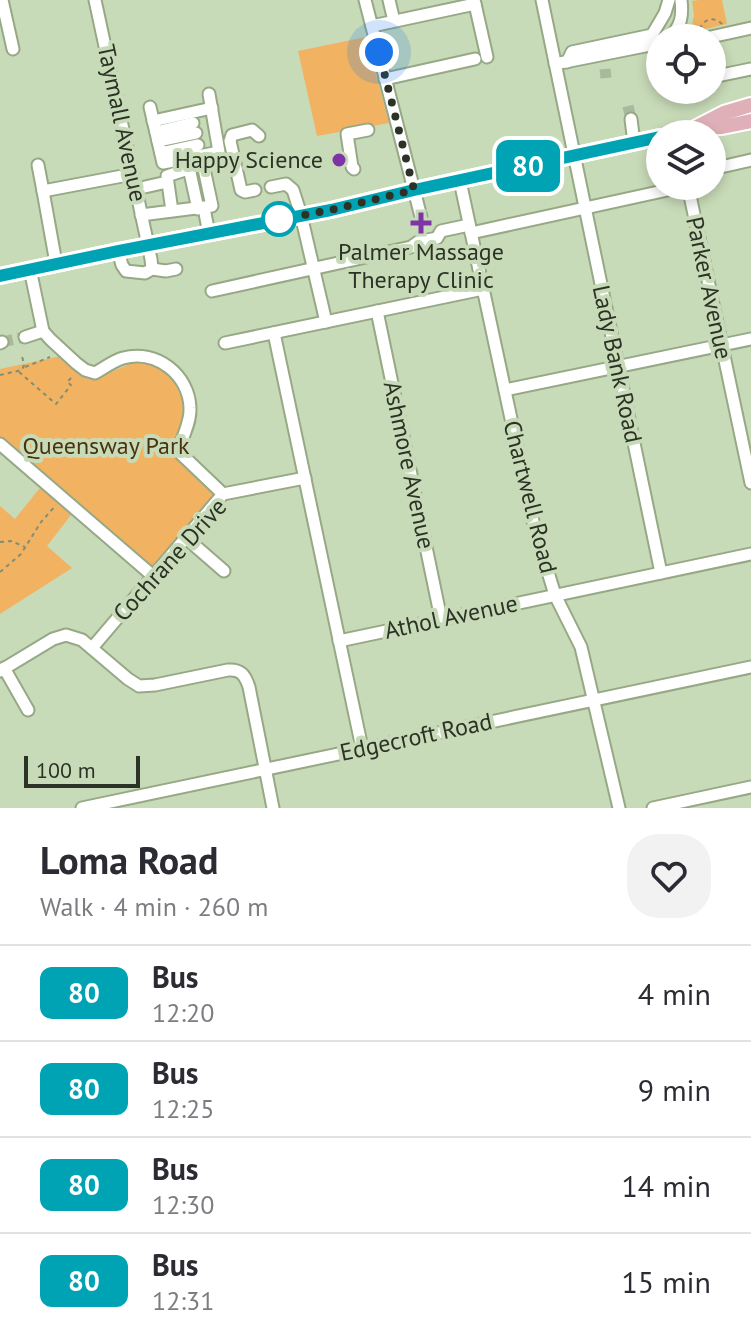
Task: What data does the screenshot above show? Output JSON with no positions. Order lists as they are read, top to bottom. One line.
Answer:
{"streets":{"street":["Taymall Avenue","Parker Avenue","Lady Bank Road","Ashmore Avenue","Chartwell Road","Cochrane Drive","Athol Avenue","Edgecroft Road"]},"crossings":[["Lady Bank Road","Athol Avenue"],["Ashmore Avenue","Athol Avenue"],["Chartwell Road","Athol Avenue"],["Chartwell Road","Edgecroft Road"]],"parks":["Queensway Park"],"places":{"other":["Happy Science"],"health":["Palmer Massage Therapy Clinic"]},"lines":["bus line 80"],"scale_bar":"100 m","page":{"on_map":"80","scale":"100 m","heading":["Loma Road","Walk · 4 min · 260 m"],"list":[{"mark":"80","name":"Bus","note":"12:20","value":"4 min"},{"mark":"80","name":"Bus","note":"12:25","value":"9 min"},{"mark":"80","name":"Bus","note":"12:30","value":"14 min"},{"mark":"80","name":"Bus","note":"12:31","value":"15 min"}]}}
